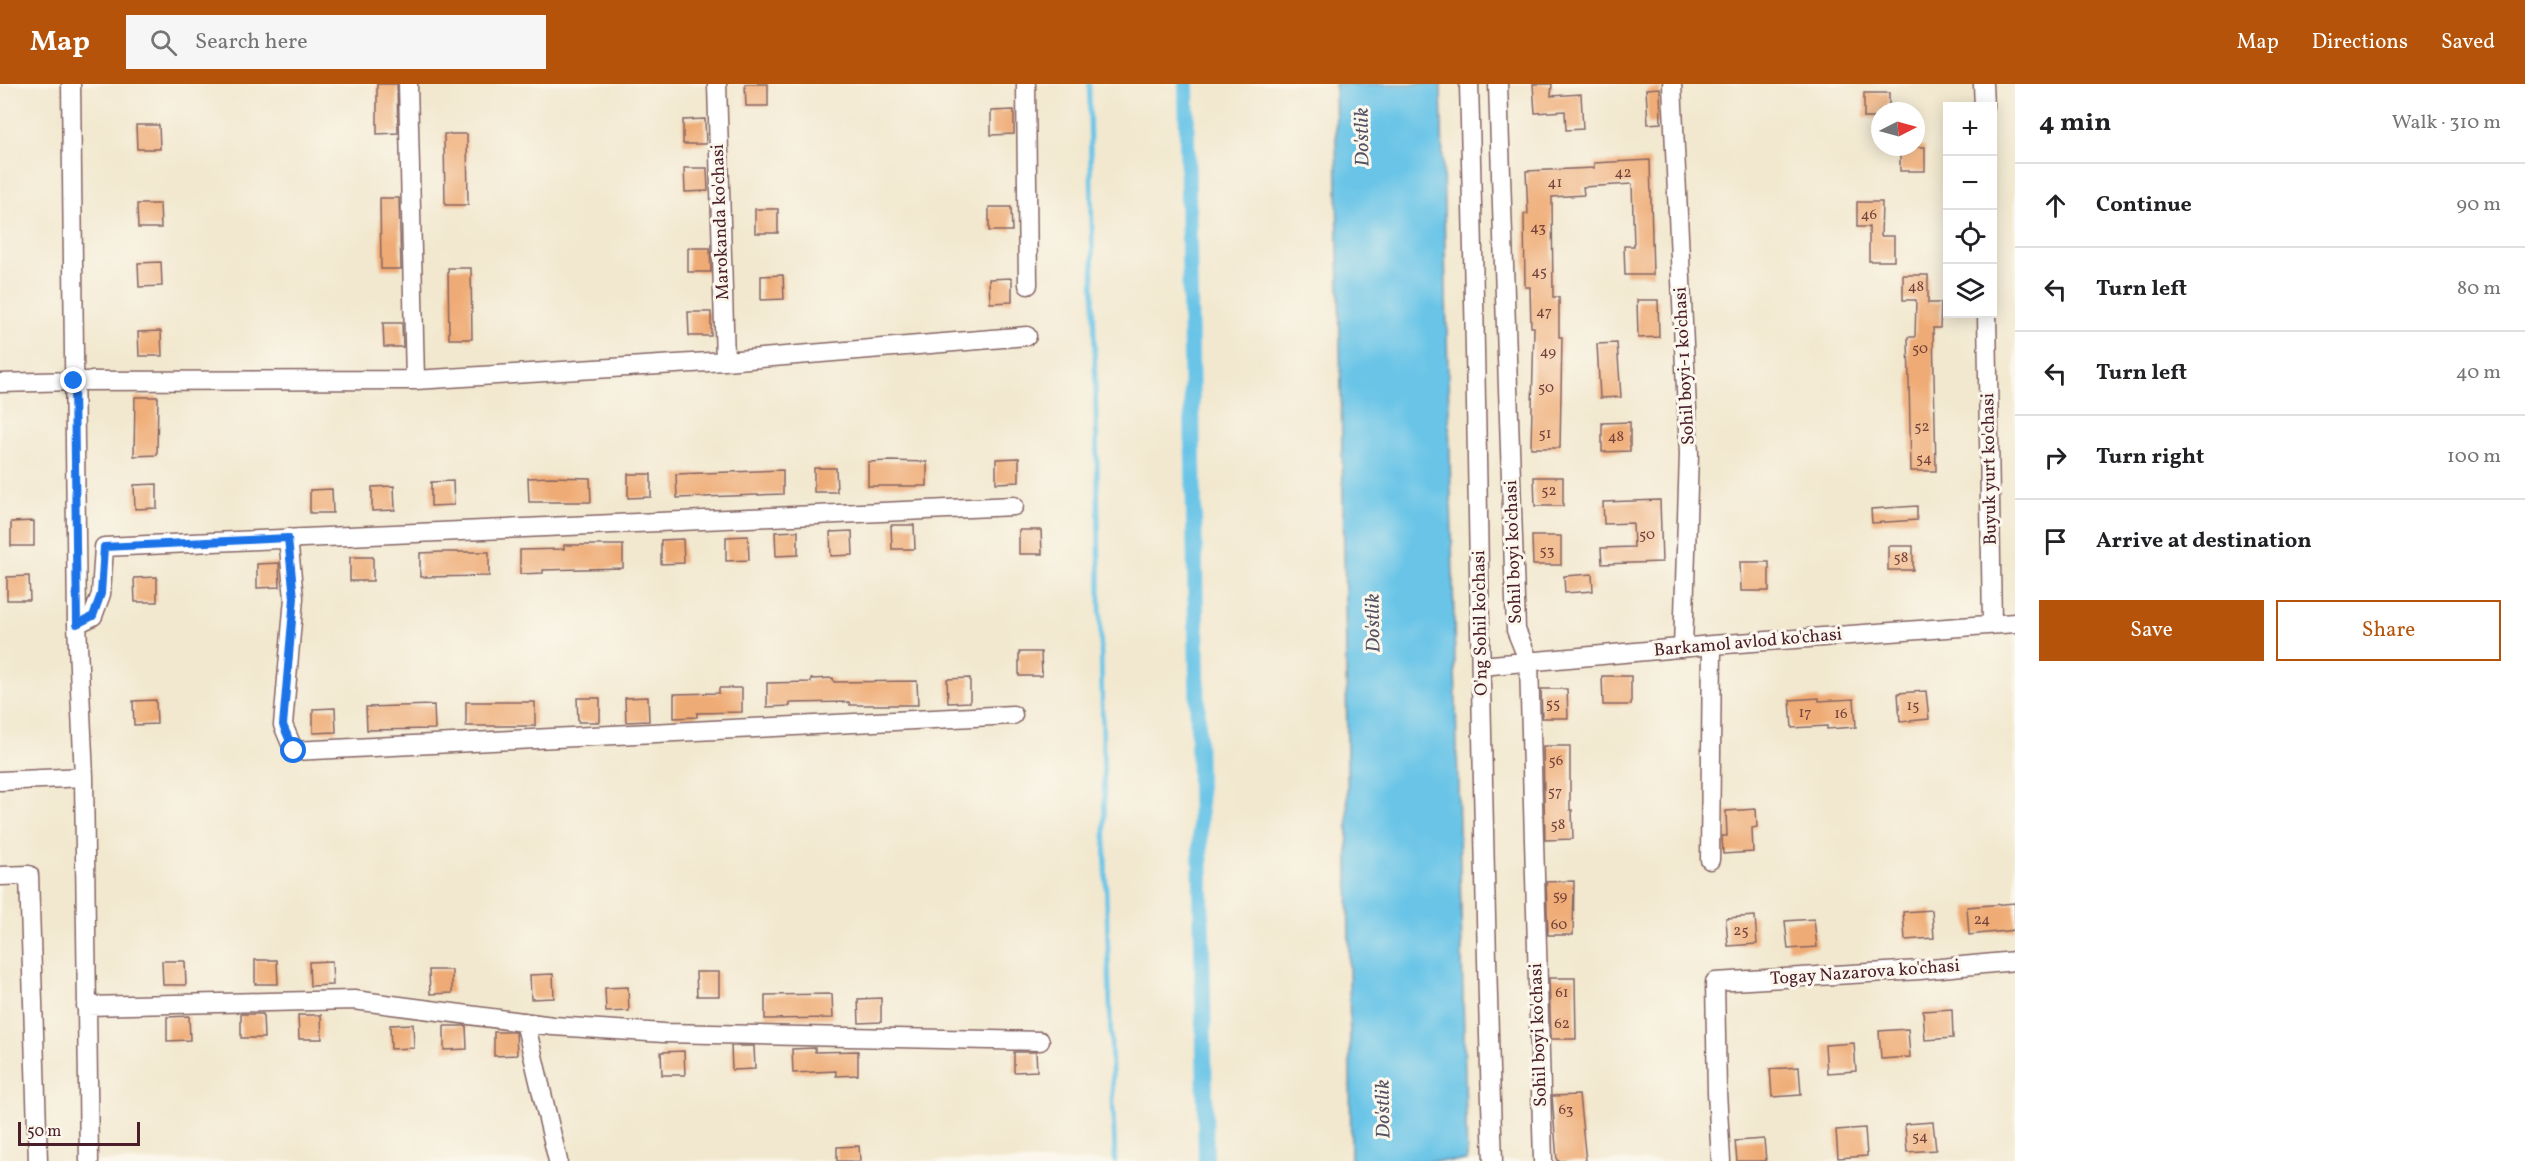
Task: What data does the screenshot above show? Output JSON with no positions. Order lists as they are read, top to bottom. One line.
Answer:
{"streets":{"street":["Marokanda ko'chasi","Sohil boyi-1 ko'chasi","Buyuk yurt ko'chasi","Sohil boyi ko'chasi","O'ng Sohil ko'chasi","Barkamol avlod ko'chasi","Togay Nazarova ko'chasi"]},"crossings":[["Sohil boyi-1 ko'chasi","Barkamol avlod ko'chasi"],["Buyuk yurt ko'chasi","Barkamol avlod ko'chasi"],["Sohil boyi ko'chasi","Barkamol avlod ko'chasi"],["O'ng Sohil ko'chasi","Barkamol avlod ko'chasi"]],"water":["Do'stlik"],"house_numbers":["42","41","46","43","45","48","47","50","49","50","52","51","48","54","52","50","53","58","55","15","17","16","56","57","58","59","24","60","25","61","62","63","54"],"scale_bar":"50 m","north":"right","page":{"header":"Map","search":"Search here","nav":["Map","Directions","Saved"],"heading":["4 min","Walk · 310 m"],"map_buttons":["+","−"],"list":[["Continue","90 m"],["Turn left","80 m"],["Turn left","40 m"],["Turn right","100 m"],"Arrive at destination"],"buttons":["Save","Share"],"scale":"50 m"}}
